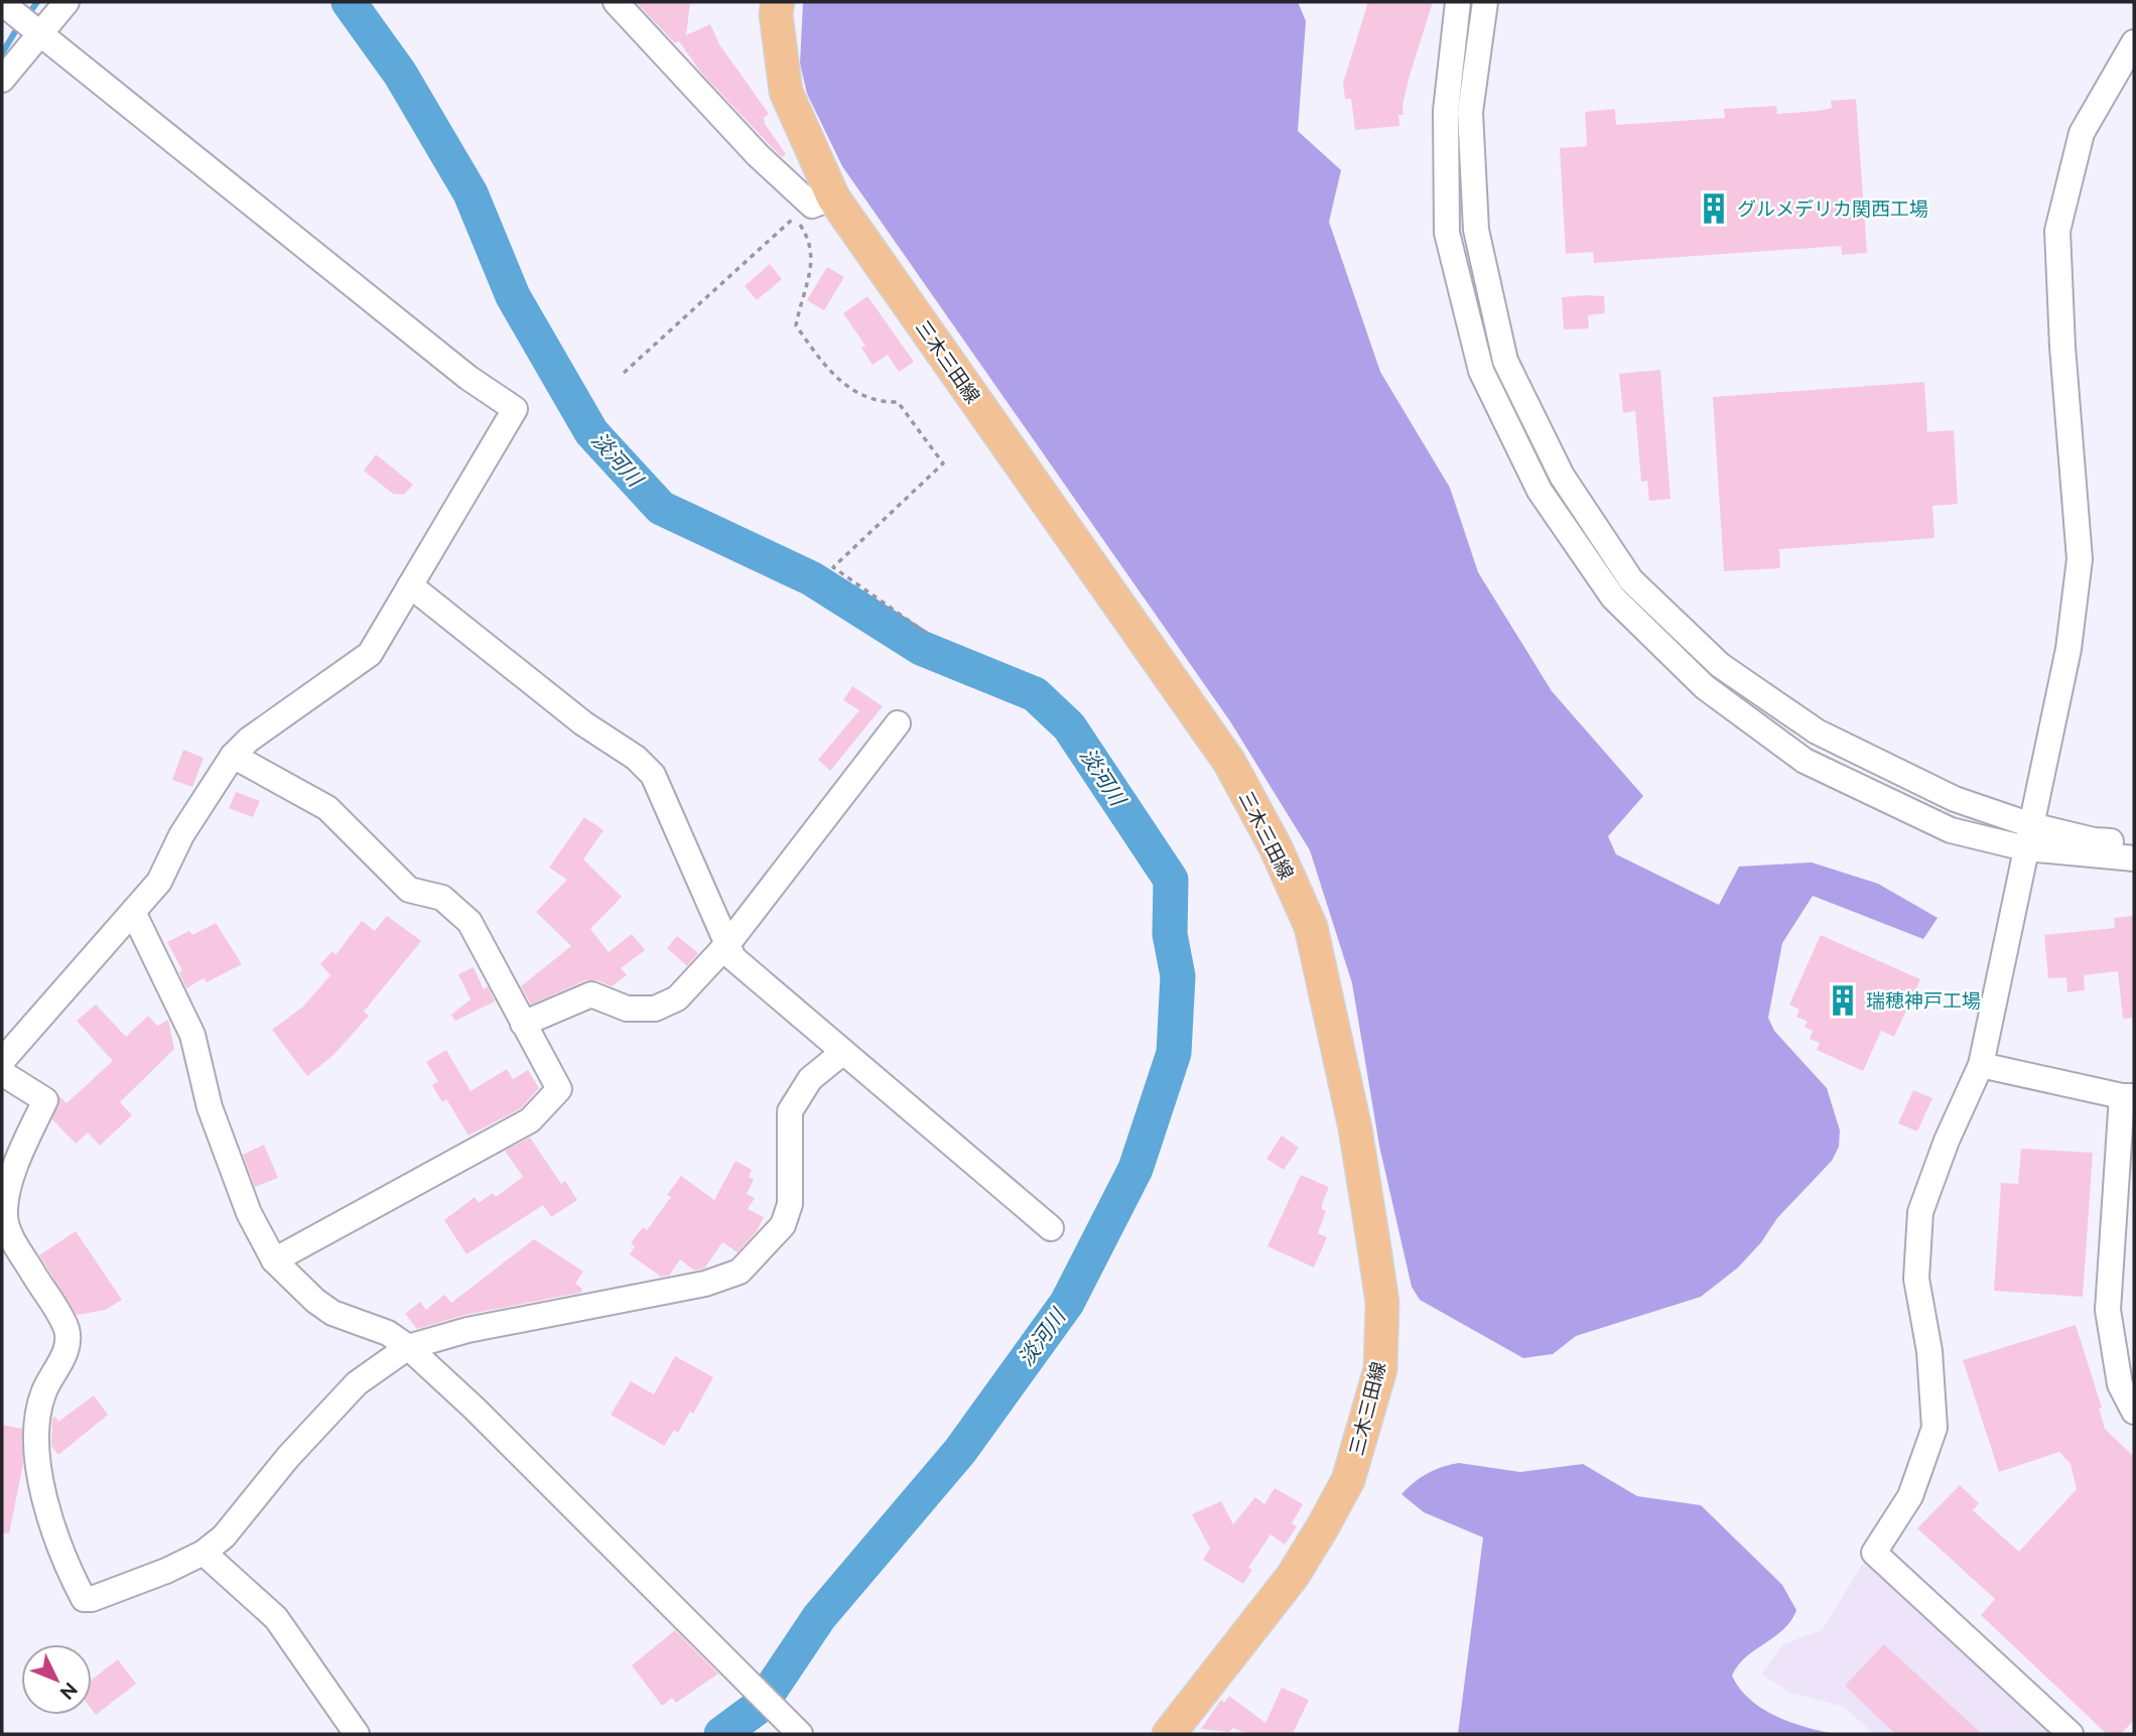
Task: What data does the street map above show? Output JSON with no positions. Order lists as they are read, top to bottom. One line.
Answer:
{"streets":{"main road":["三木三田線"]},"water":["淡河川"],"places":{"building":["グルメデリカ関西工場","瑞穂神戸工場"]},"north":"bottom right"}
